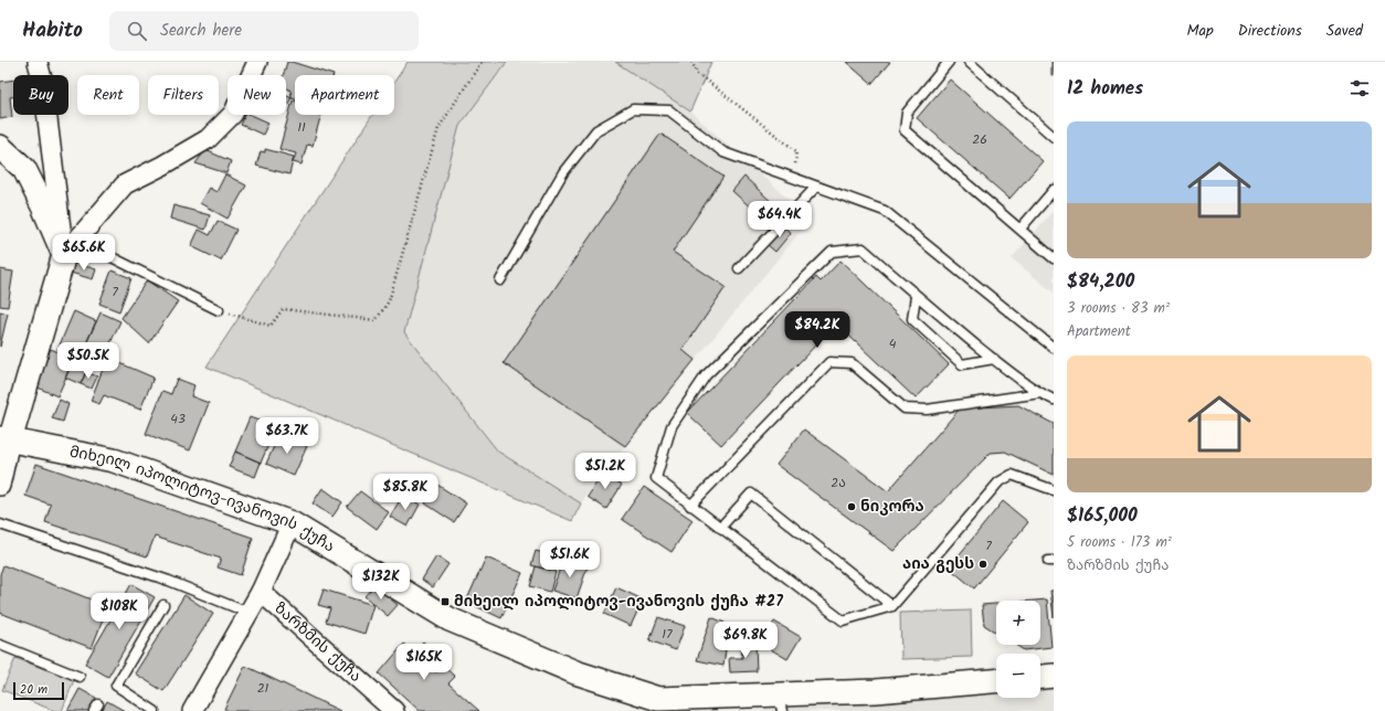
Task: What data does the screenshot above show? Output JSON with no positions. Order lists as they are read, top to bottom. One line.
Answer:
{"streets":{"street":["მიხეილ იპოლიტოვ-ივანოვის ქუჩა","ზარზმის ქუჩა"]},"places":{"other":["ნიკორა","აია გესს"],"transit":["მიხეილ იპოლიტოვ-ივანოვის ქუჩა #27"]},"house_numbers":["11","26","7","4","43","2ა","7","17","21"],"scale_bar":"20 m","page":{"header":"Habito","search":"Search here","nav":["Map","Directions","Saved"],"heading":"12 homes","chip":["Buy","Rent","Filters","New","Apartment"],"list":[{"name":"$84,200","note":"3 rooms · 83 m² · Apartment"},{"name":"$165,000","note":"5 rooms · 173 m² · ზარზმის ქუჩა"}],"price":["$64.4K","$65.6K","$84.2K","$50.5K","$63.7K","$51.2K","$85.8K","$51.6K","$132K","$108K","$69.8K","$165K"],"map_buttons":["+","−"],"scale":"20 m"}}
